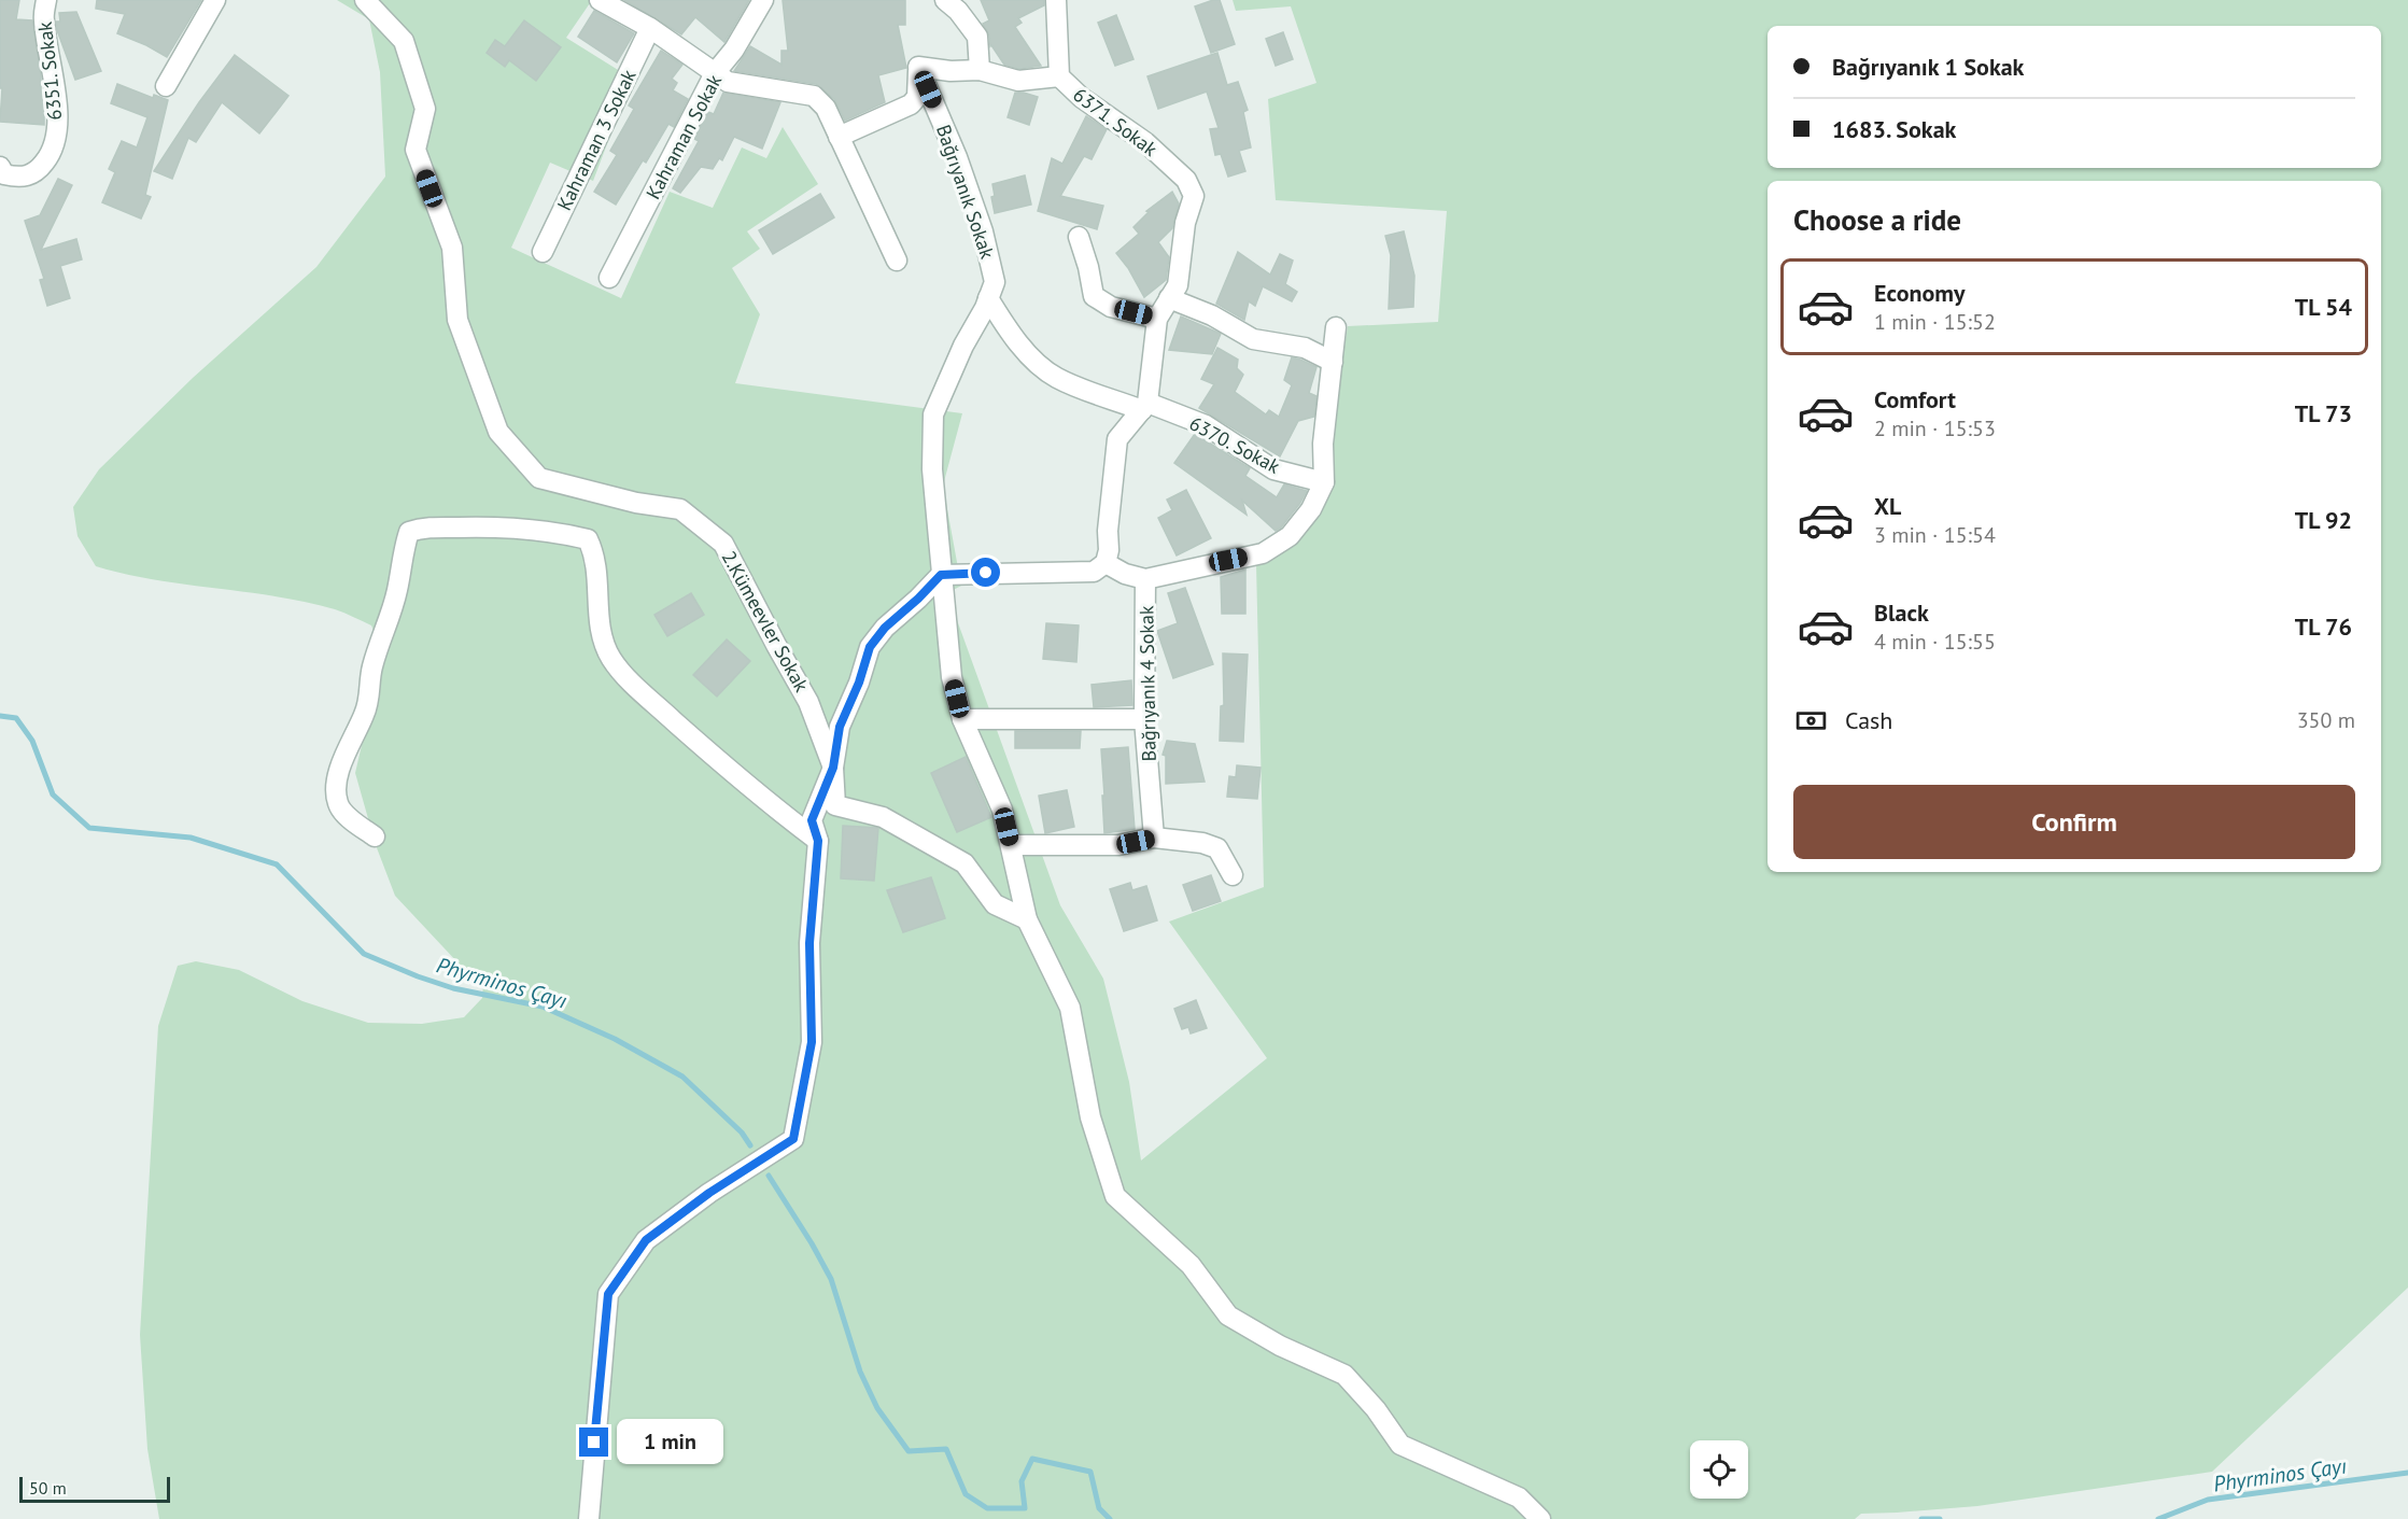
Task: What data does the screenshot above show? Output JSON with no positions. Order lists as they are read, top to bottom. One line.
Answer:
{"streets":{"street":["6351. Sokak","6371. Sokak","Kahraman Sokak","Kahraman 3 Sokak","Bağrıyanık Sokak","6370. Sokak","2.Kümeevler Sokak","Bağrıyanık 4 Sokak"]},"crossings":[["Bağrıyanık Sokak","6370. Sokak"],["Bağrıyanık Sokak","2.Kümeevler Sokak"]],"water":["Phyrminos Çayı"],"scale_bar":"50 m","page":{"banner":["Bağrıyanık 1 Sokak","1683. Sokak"],"heading":"Choose a ride","list":[{"name":"Economy","note":"1 min · 15:52","value":"TL 54"},{"name":"Comfort","note":"2 min · 15:53","value":"TL 73"},{"name":"XL","note":"3 min · 15:54","value":"TL 92"},{"name":"Black","note":"4 min · 15:55","value":"TL 76"}],"pay":["Cash","350 m"],"buttons":"Confirm","bubble":"1 min","scale":"50 m"}}
